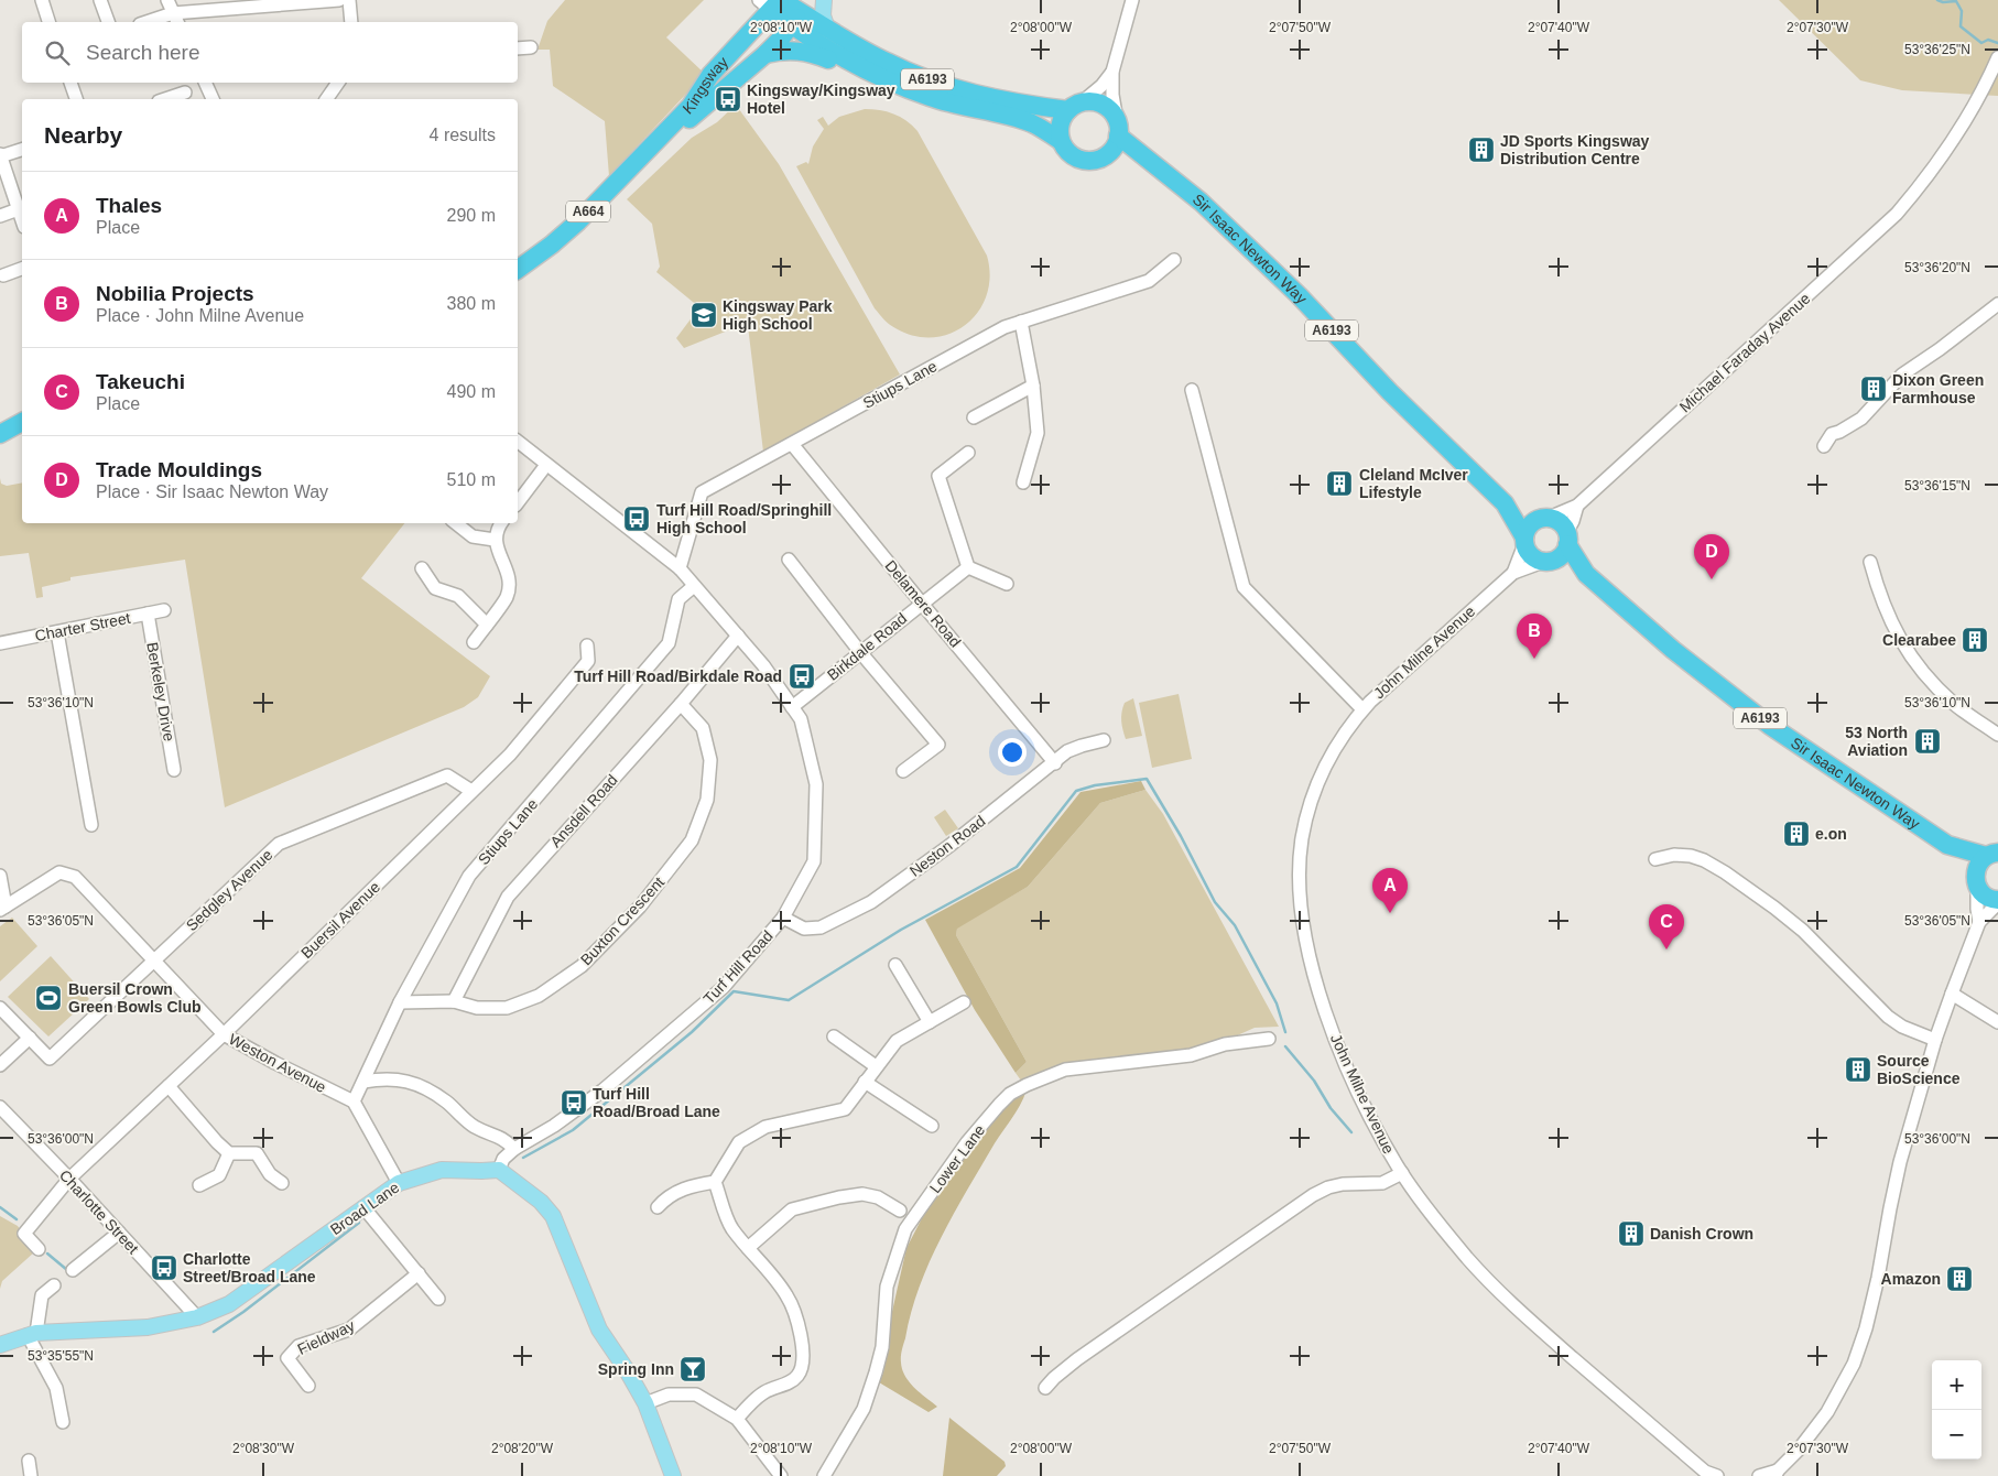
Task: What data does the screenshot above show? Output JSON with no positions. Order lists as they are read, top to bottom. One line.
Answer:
{"streets":{"highway":["A6193","Kingsway","A664","Sir Isaac Newton Way"],"main road":["Broad Lane"],"street":["Michael Faraday Avenue","Stiups Lane","Delamere Road","Charter Street","Birkdale Road","John Milne Avenue","Berkeley Drive","Ansdell Road","Neston Road","Sedgley Avenue","Buersil Avenue","Buxton Crescent","Turf Hill Road","Weston Avenue","Lower Lane","Charlotte Street","Fieldway"]},"crossings":[["A6193","Kingsway"],["A6193","Sir Isaac Newton Way"],["A6193","John Milne Avenue"],["Sir Isaac Newton Way","John Milne Avenue"],["Stiups Lane","Delamere Road"],["Stiups Lane","Buxton Crescent"],["Stiups Lane","Turf Hill Road"],["Stiups Lane","Weston Avenue"],["Delamere Road","Birkdale Road"],["Delamere Road","Neston Road"],["Charter Street","Berkeley Drive"],["Birkdale Road","Turf Hill Road"],["Ansdell Road","Buxton Crescent"],["Ansdell Road","Turf Hill Road"],["Neston Road","Turf Hill Road"],["Sedgley Avenue","Buersil Avenue"],["Sedgley Avenue","Weston Avenue"],["Buersil Avenue","Weston Avenue"],["Buersil Avenue","Charlotte Street"],["Turf Hill Road","Broad Lane"],["Broad Lane","Charlotte Street"]],"places":{"bus stop":["Kingsway/Kingsway Hotel","Turf Hill Road/Springhill High School","Turf Hill Road/Birkdale Road","Turf Hill Road/Broad Lane","Charlotte Street/Broad Lane"],"building":["JD Sports Kingsway Distribution Centre","Dixon Green Farmhouse","Cleland McIver Lifestyle","Clearabee","53 North Aviation","e.on","Source BioScience","Danish Crown","Amazon"],"school or university":["Kingsway Park High School"],"sports":["Buersil Crown Green Bowls Club"],"bar":["Spring Inn"]},"page":{"search":"Search here","heading":["Nearby","4 results"],"list":[{"mark":"A","name":"Thales","note":"Place","value":"290 m"},{"mark":"B","name":"Nobilia Projects","note":"Place · John Milne Avenue","value":"380 m"},{"mark":"C","name":"Takeuchi","note":"Place","value":"490 m"},{"mark":"D","name":"Trade Mouldings","note":"Place · Sir Isaac Newton Way","value":"510 m"}],"pins":["D","B","A","C"],"map_buttons":["+","−"]},"coordinates":["2°08'10\"W","2°08'00\"W","2°07'50\"W","2°07'40\"W","2°07'30\"W","53°36'25\"N","53°36'20\"N","53°36'15\"N","53°36'10\"N","53°36'05\"N","53°36'00\"N","53°35'55\"N","2°08'30\"W","2°08'20\"W"]}
